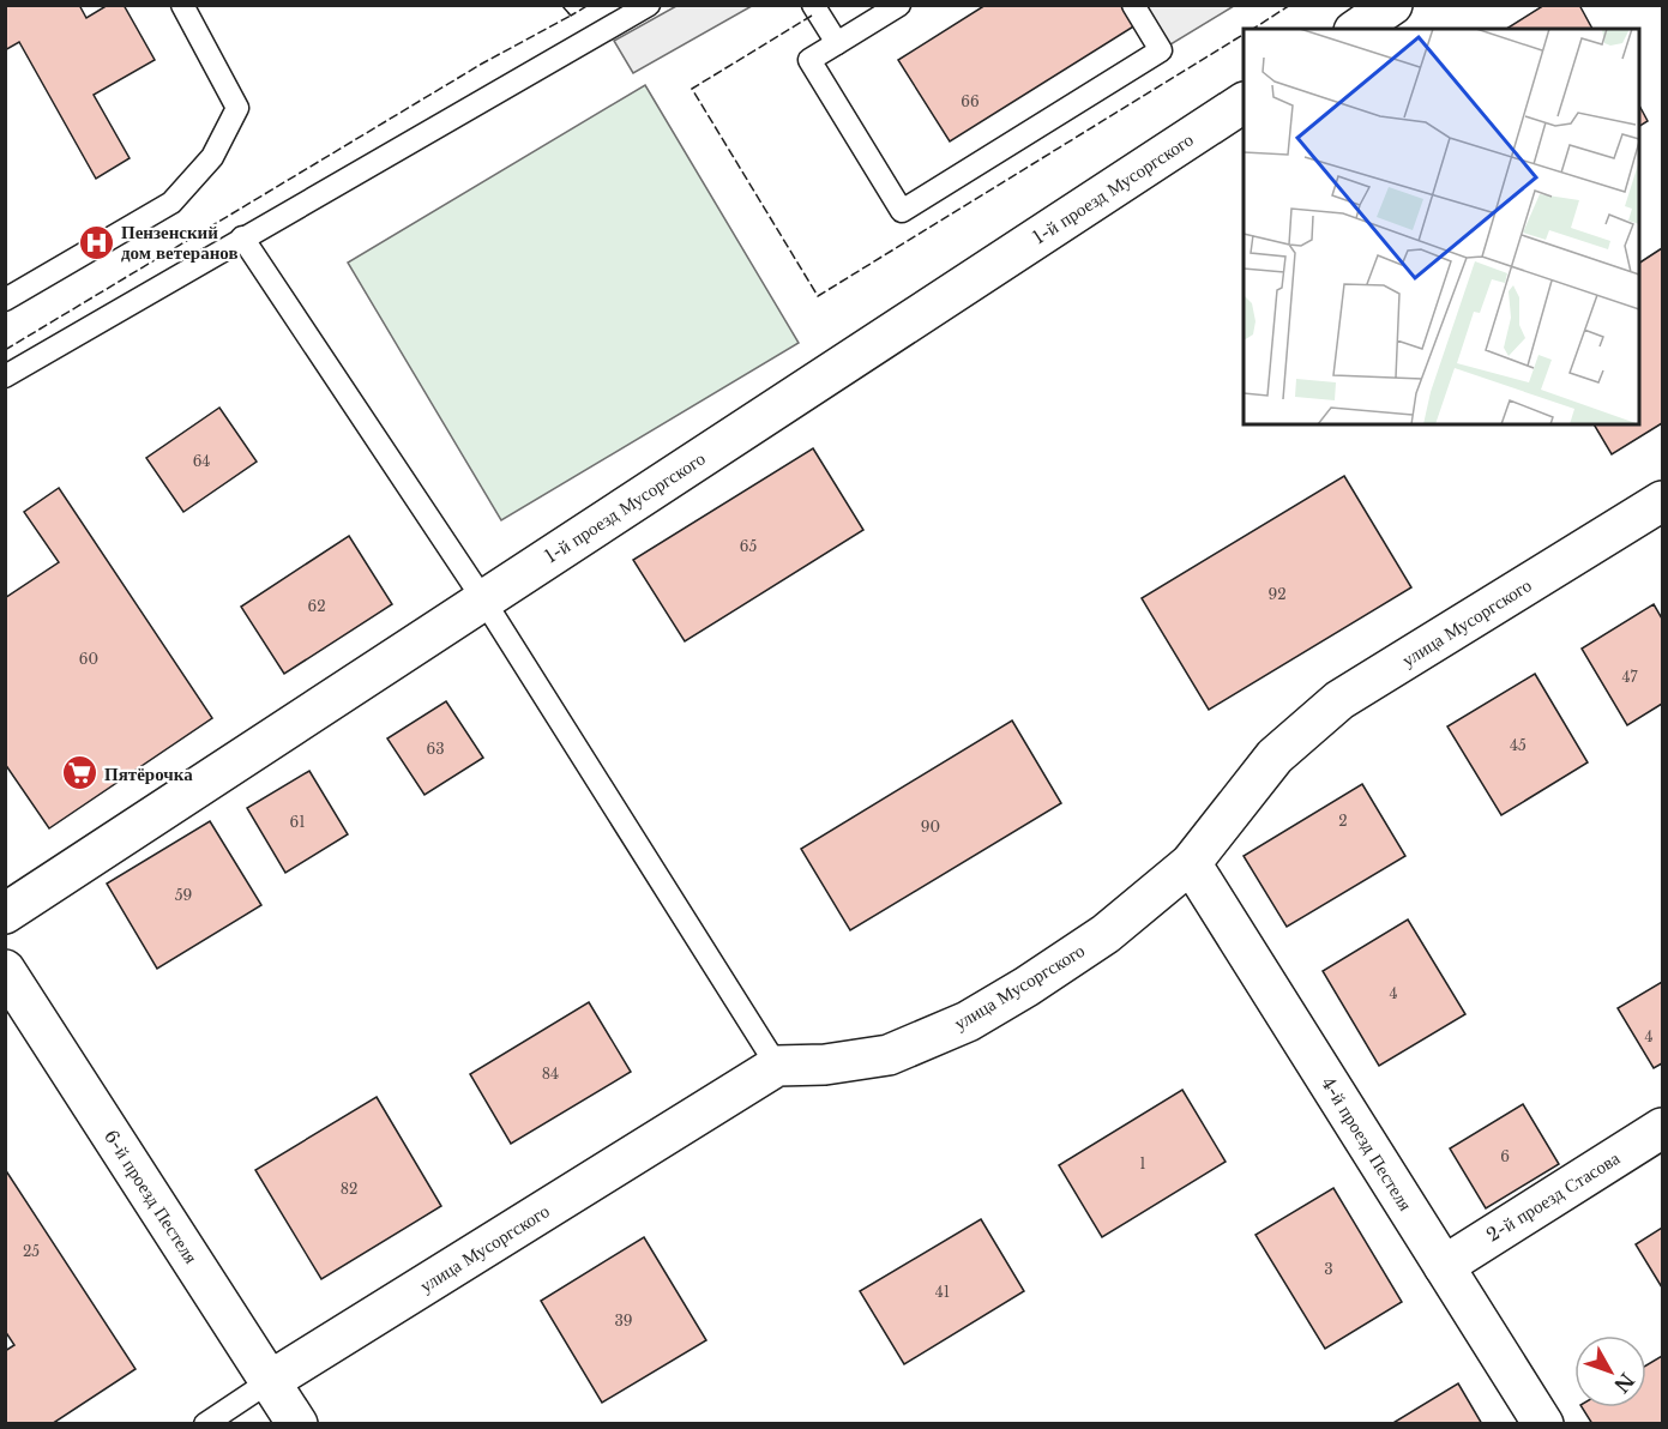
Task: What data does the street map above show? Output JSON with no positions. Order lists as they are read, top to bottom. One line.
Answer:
{"streets":{"street":["1-й проезд Мусоргского","улица Мусоргского","4-й проезд Пестеля","6-й проезд Пестеля","2-й проезд Стасова"]},"crossings":[["улица Мусоргского","4-й проезд Пестеля"],["улица Мусоргского","6-й проезд Пестеля"],["4-й проезд Пестеля","2-й проезд Стасова"]],"places":{"hospital":["Пензенский дом ветеранов"],"supermarket":["Пятёрочка"]},"house_numbers":["66","64","65","92","62","60","47","45","63","2","61","90","59","4","4","84","6","1","82","25","3","41","39"],"north":"bottom right"}
